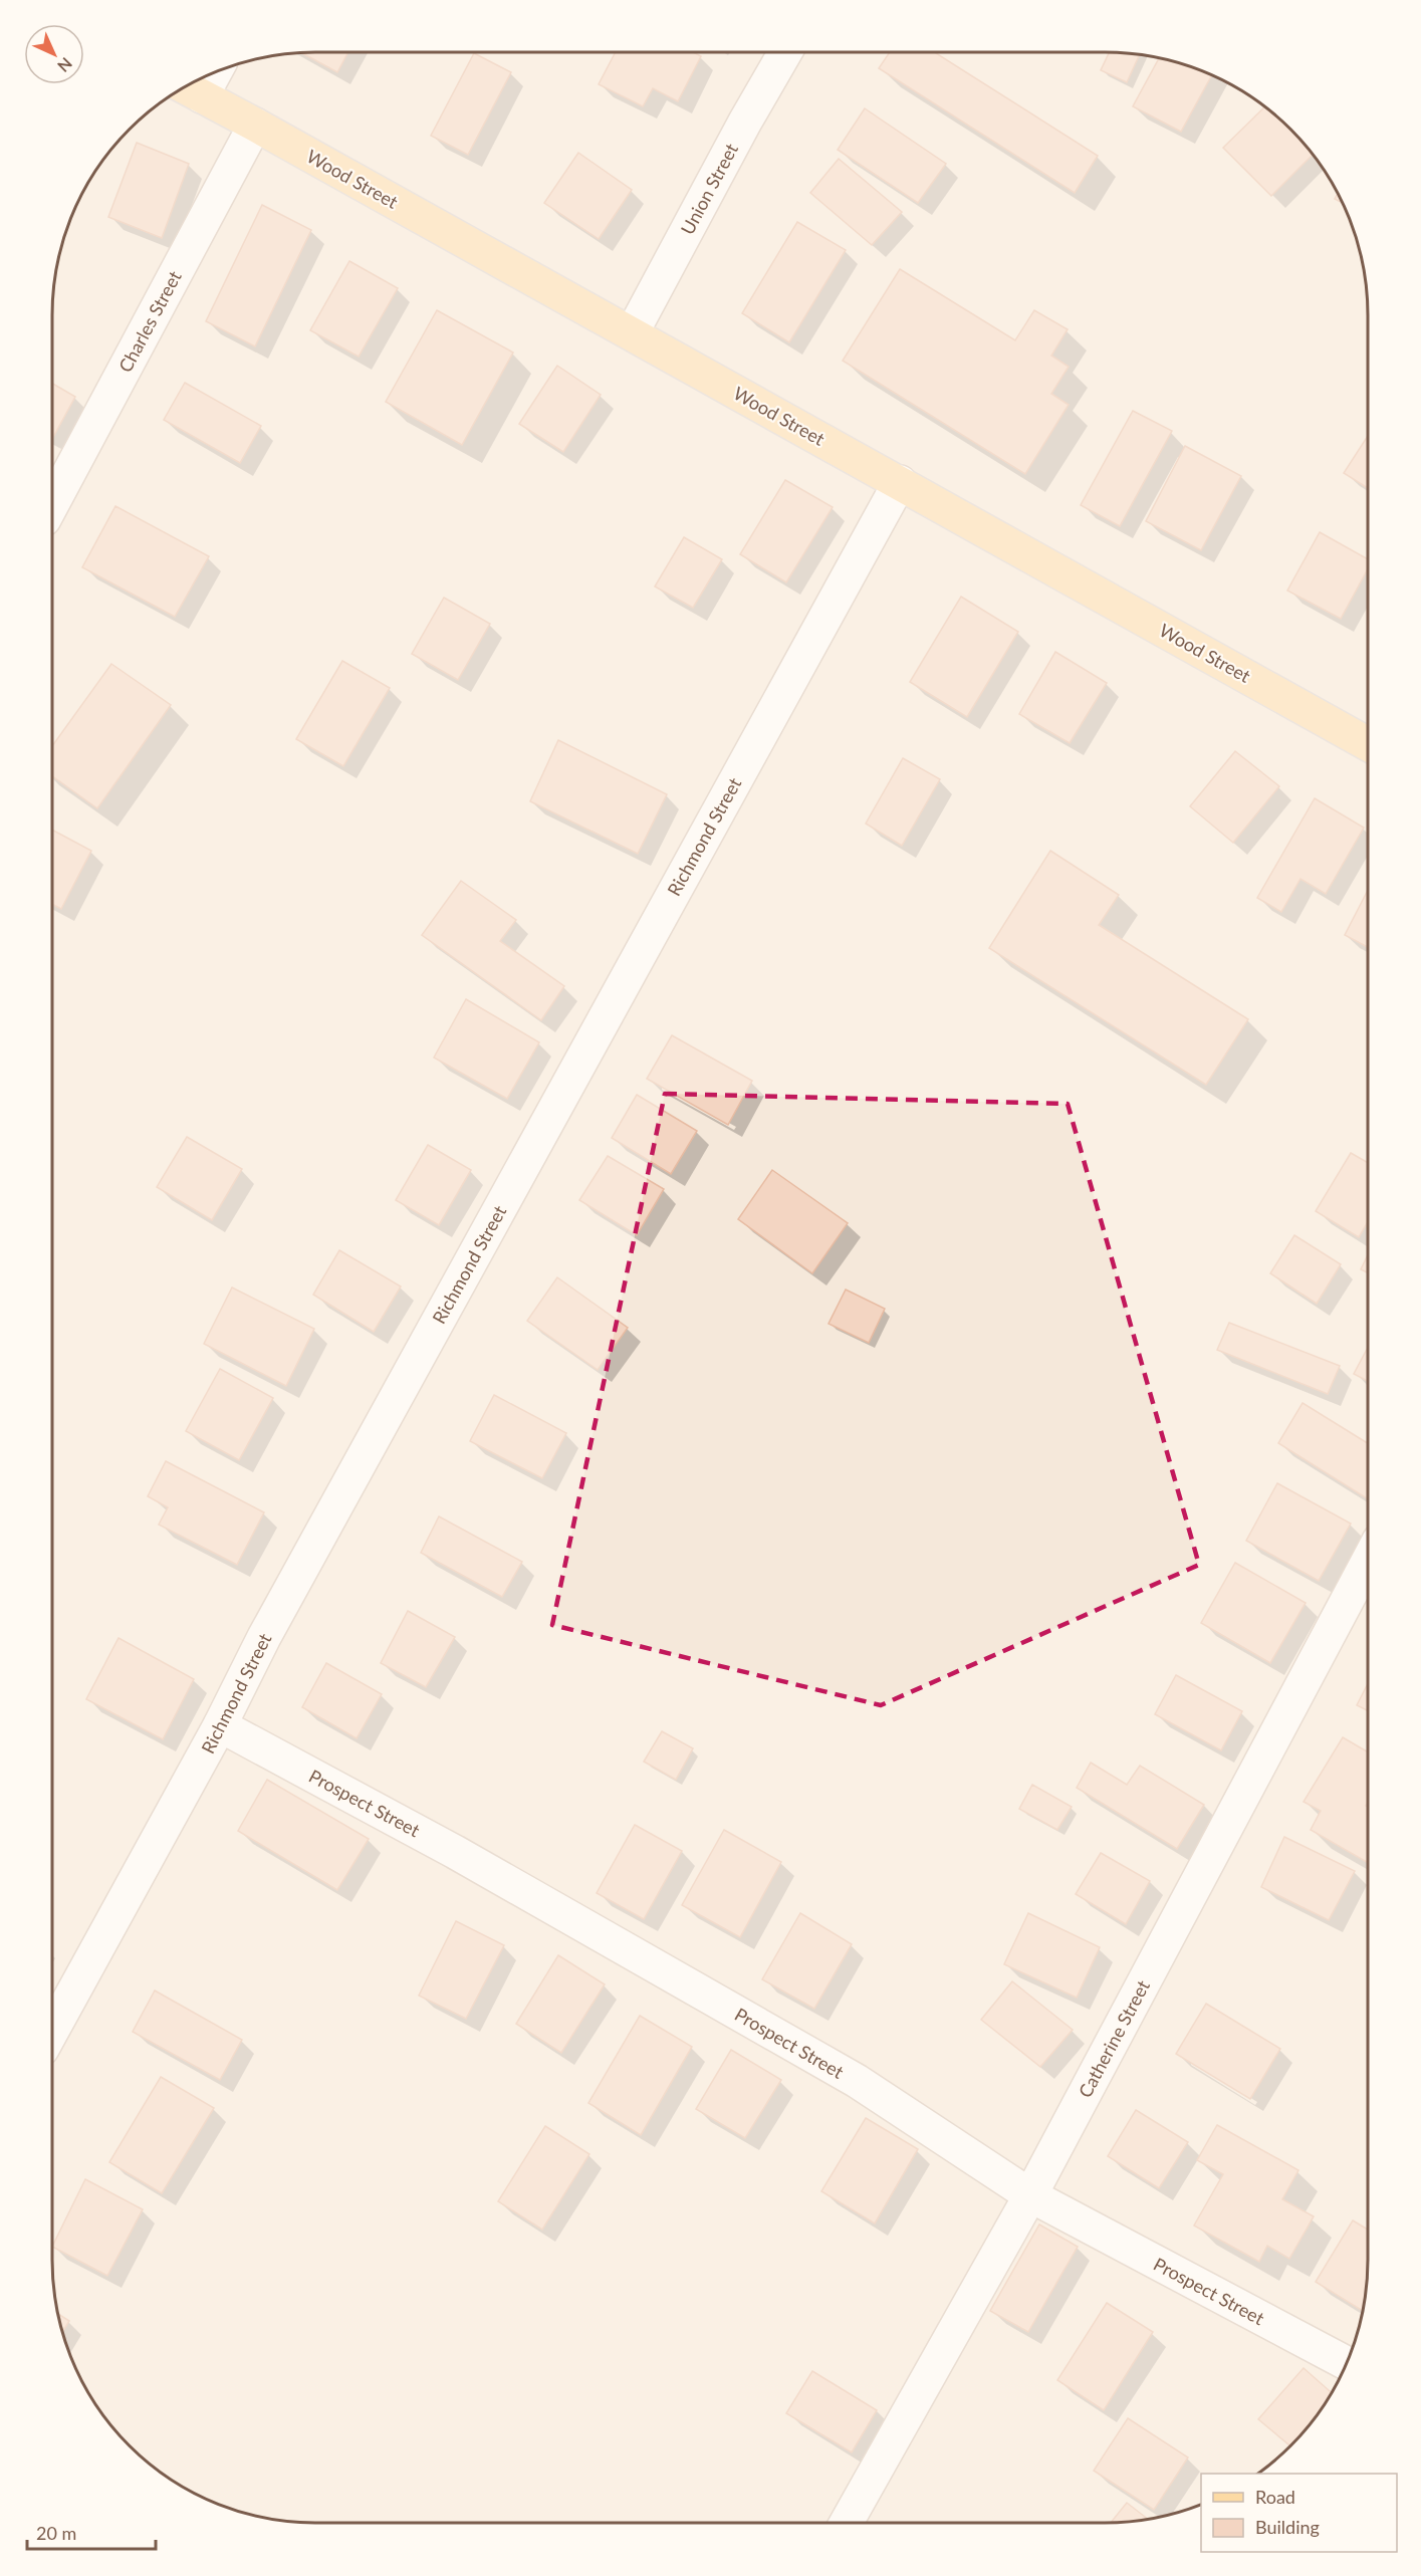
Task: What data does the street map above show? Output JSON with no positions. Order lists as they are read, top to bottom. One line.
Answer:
{"streets":{"main road":["Wood Street"],"street":["Union Street","Charles Street","Richmond Street","Prospect Street","Catherine Street"]},"crossings":[["Wood Street","Union Street"],["Wood Street","Charles Street"],["Wood Street","Richmond Street"],["Richmond Street","Prospect Street"],["Prospect Street","Catherine Street"]],"legend":["Road","Building"],"scale_bar":"20 m","north":"bottom right"}
